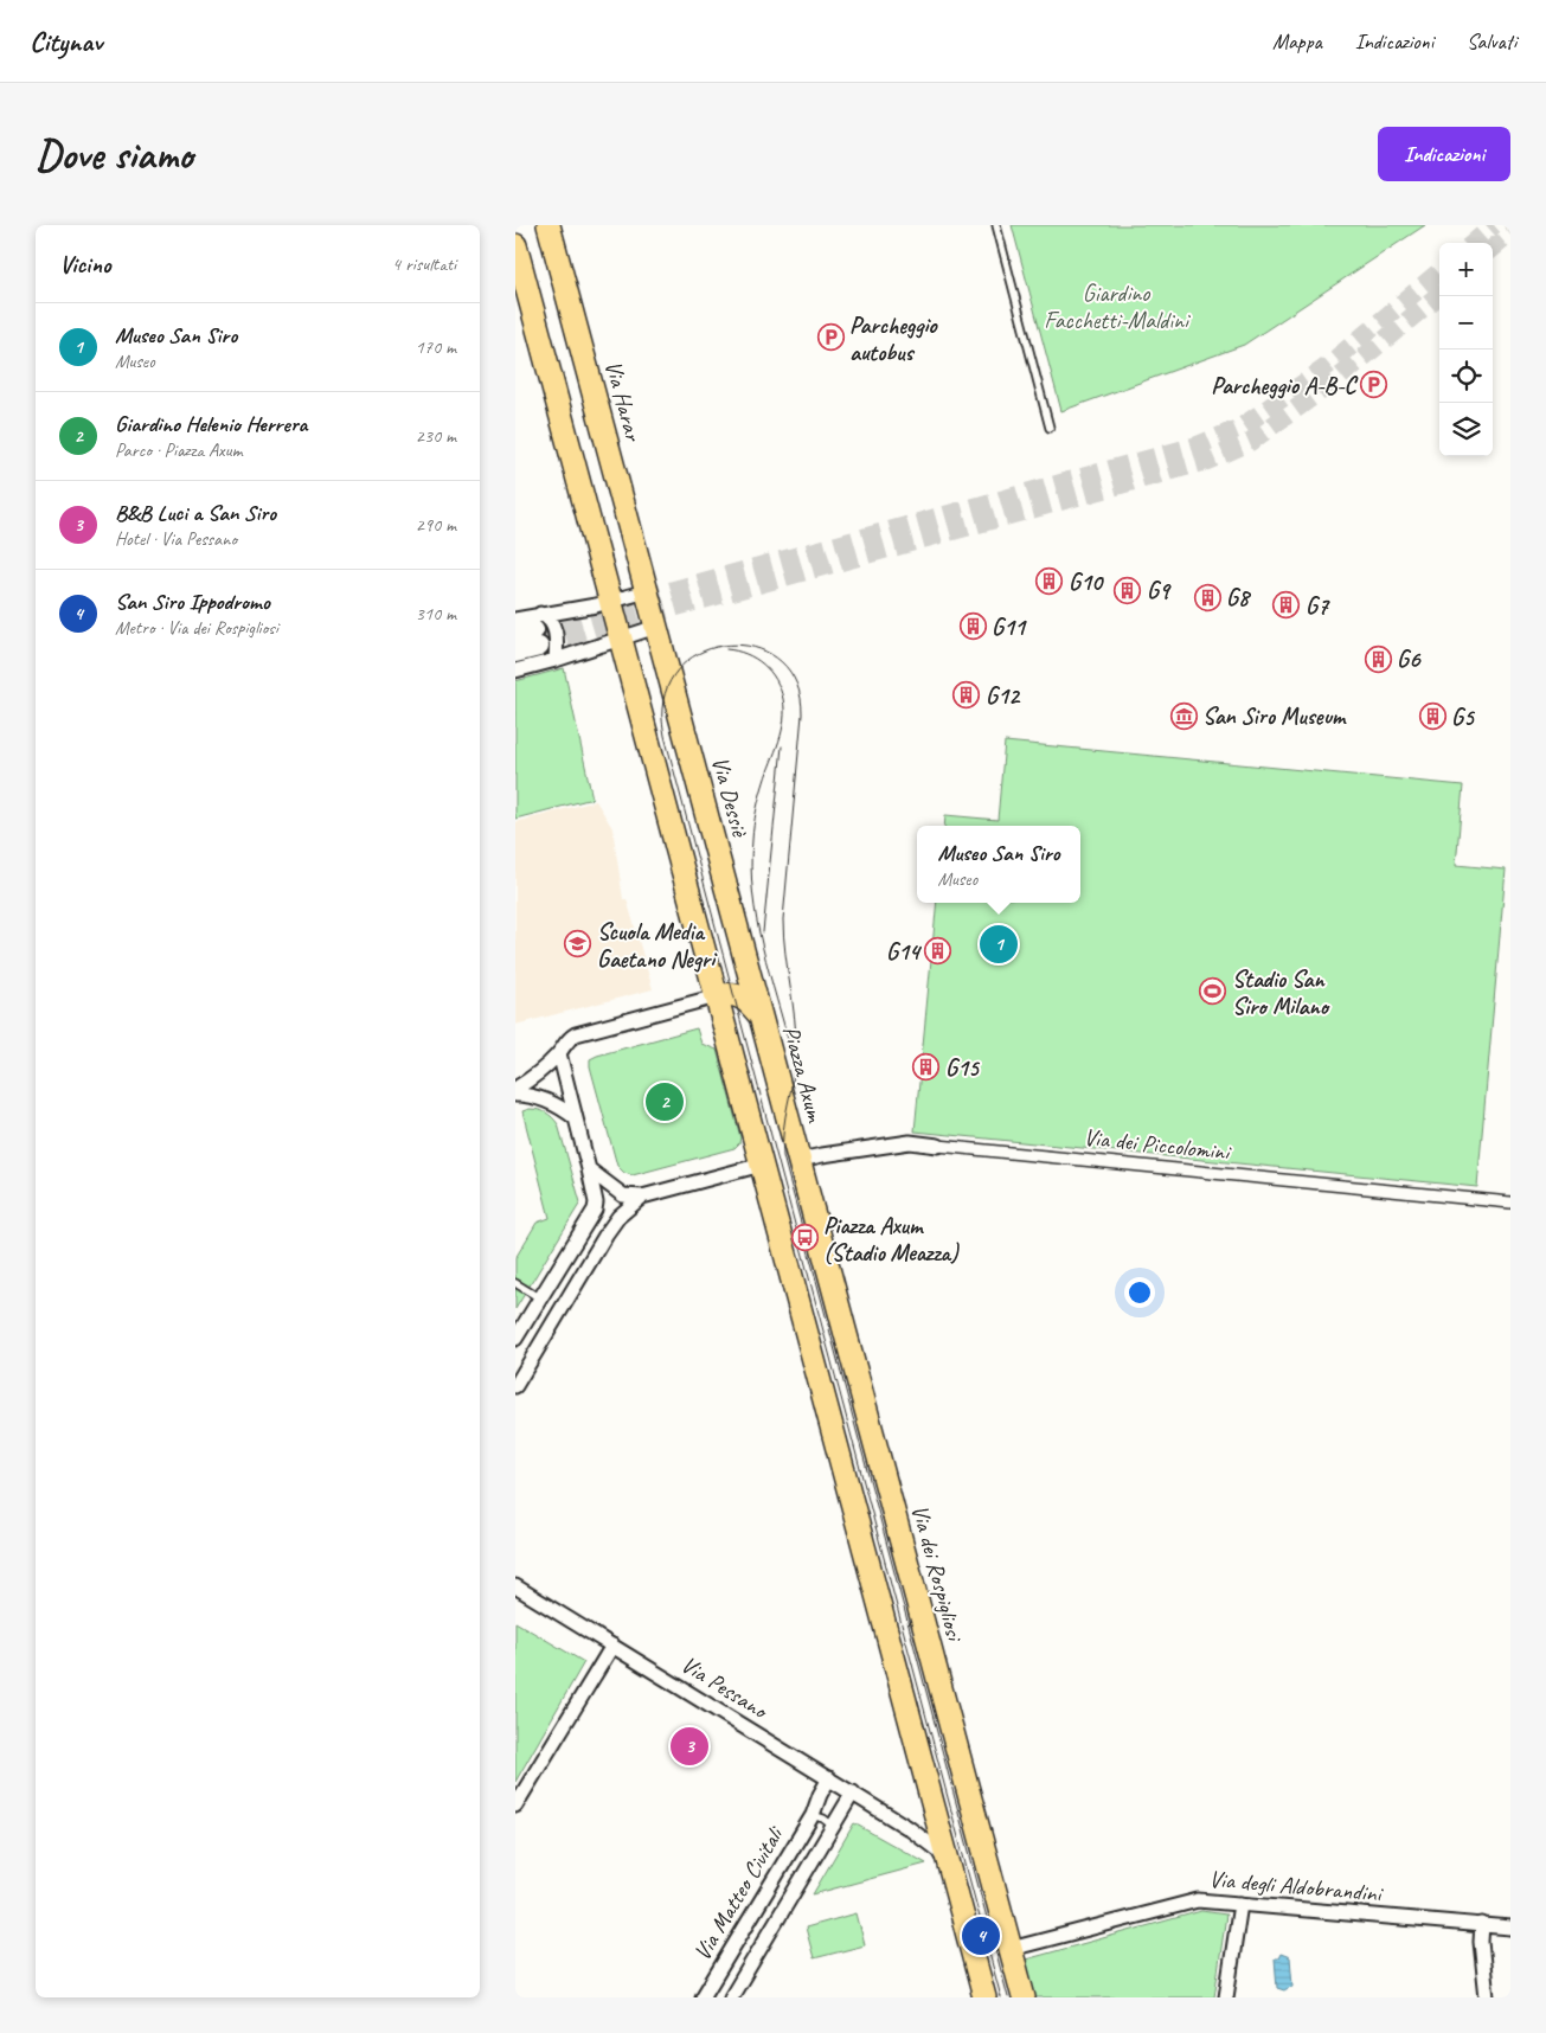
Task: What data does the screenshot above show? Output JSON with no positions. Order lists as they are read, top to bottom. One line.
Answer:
{"streets":{"main road":["Via Harar","Via Dessiè","Piazza Axum","Via dei Rospigliosi"],"street":["Via dei Piccolomini","Via Pessano","Via degli Aldobrandini","Via Matteo Civitali"]},"crossings":[["Via Harar","Via Dessiè"],["Via Dessiè","Piazza Axum"],["Piazza Axum","Via dei Piccolomini"],["Piazza Axum","Via dei Rospigliosi"],["Via dei Piccolomini","Via dei Rospigliosi"],["Via dei Rospigliosi","Via degli Aldobrandini"],["Via Pessano","Via Matteo Civitali"]],"parks":["Giardino Facchetti-Maldini"],"places":{"parking":["Parcheggio autobus","Parcheggio A-B-C"],"building":["G10","G9","G8","G7","G11","G6","G12","G5","G14","G15"],"museum":["San Siro Museum"],"school or university":["Scuola Media Gaetano Negri"],"sports":["Stadio San Siro Milano"],"bus stop":["Piazza Axum (Stadio Meazza)"]},"page":{"header":"Citynav","nav":["Mappa","Indicazioni","Salvati"],"buttons":"Indicazioni","title":"Dove siamo","heading":["Vicino","4 risultati"],"map_buttons":["+","−"],"list":[{"mark":"1","name":"Museo San Siro","note":"Museo","value":"170 m"},{"mark":"2","name":"Giardino Helenio Herrera","note":"Parco · Piazza Axum","value":"230 m"},{"mark":"3","name":"B&B Luci a San Siro","note":"Hotel · Via Pessano","value":"290 m"},{"mark":"4","name":"San Siro Ippodromo","note":"Metro · Via dei Rospigliosi","value":"310 m"}],"popup":["Museo San Siro","Museo"],"pins":["1","2","3","4"]}}
